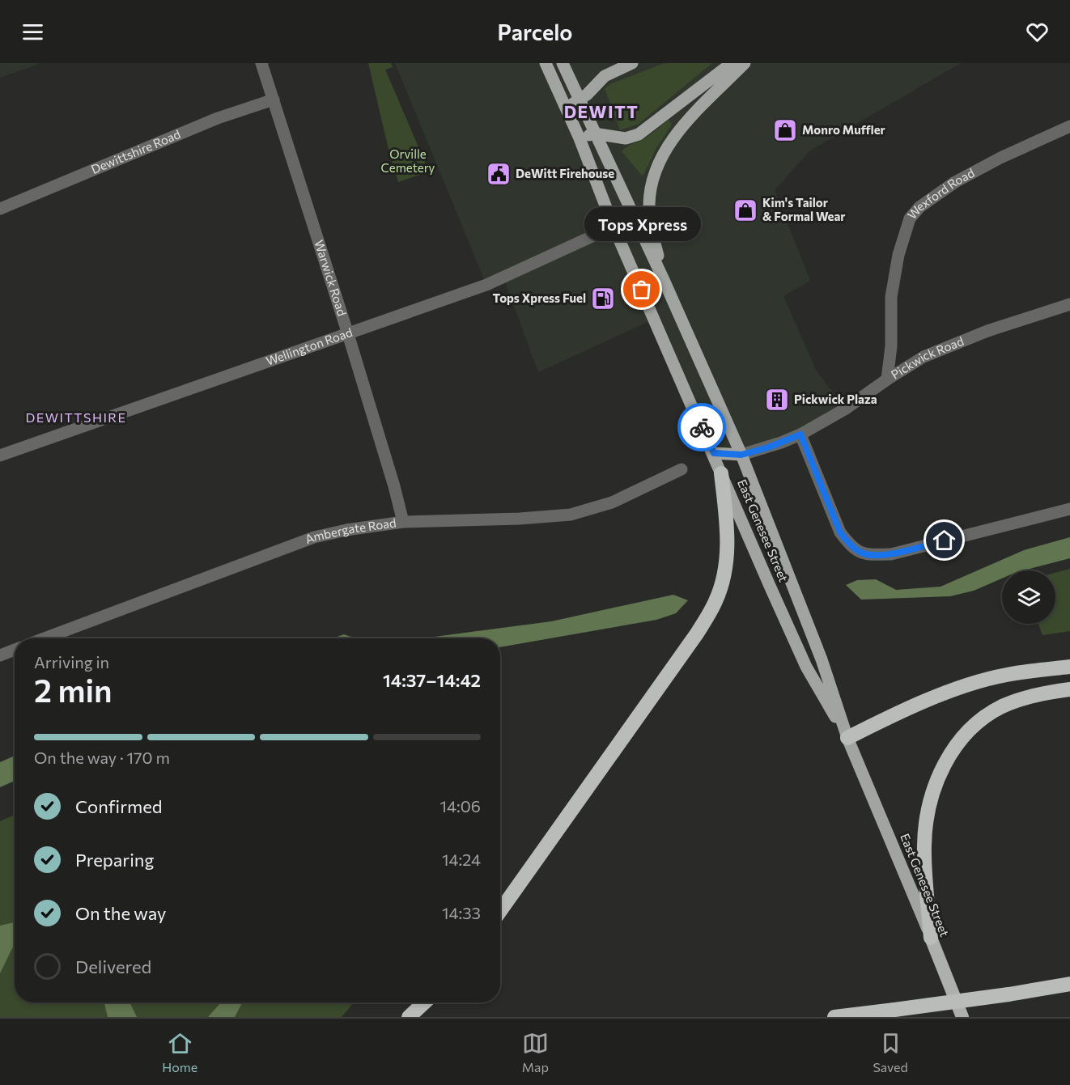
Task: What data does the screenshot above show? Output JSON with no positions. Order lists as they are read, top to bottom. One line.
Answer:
{"streets":{"highway":["East Genesee Street"],"street":["Dewittshire Road","Wexford Road","Warwick Road","Wellington Road","Pickwick Road","Ambergate Road"]},"crossings":[["Dewittshire Road","Warwick Road"],["Wexford Road","Pickwick Road"],["Warwick Road","Wellington Road"],["Warwick Road","Ambergate Road"],["Wellington Road","East Genesee Street"],["Pickwick Road","East Genesee Street"]],"districts":["DEWITT","DEWITTSHIRE"],"parks":["Orville Cemetery"],"places":{"shop":["Monro Muffler","Kim's Tailor & Formal Wear"],"public building":["DeWitt Firehouse"],"other":["Tops Xpress"],"fuel station":["Tops Xpress Fuel"],"building":["Pickwick Plaza"]},"page":{"header":"Parcelo","bubble":"Tops Xpress","heading":["2 min","Arriving in","14:37–14:42"],"bar":"On the way · 170 m","list":[["Confirmed","14:06"],["Preparing","14:24"],["On the way","14:33"],"Delivered"],"tabs":["Home","Map","Saved"]}}
